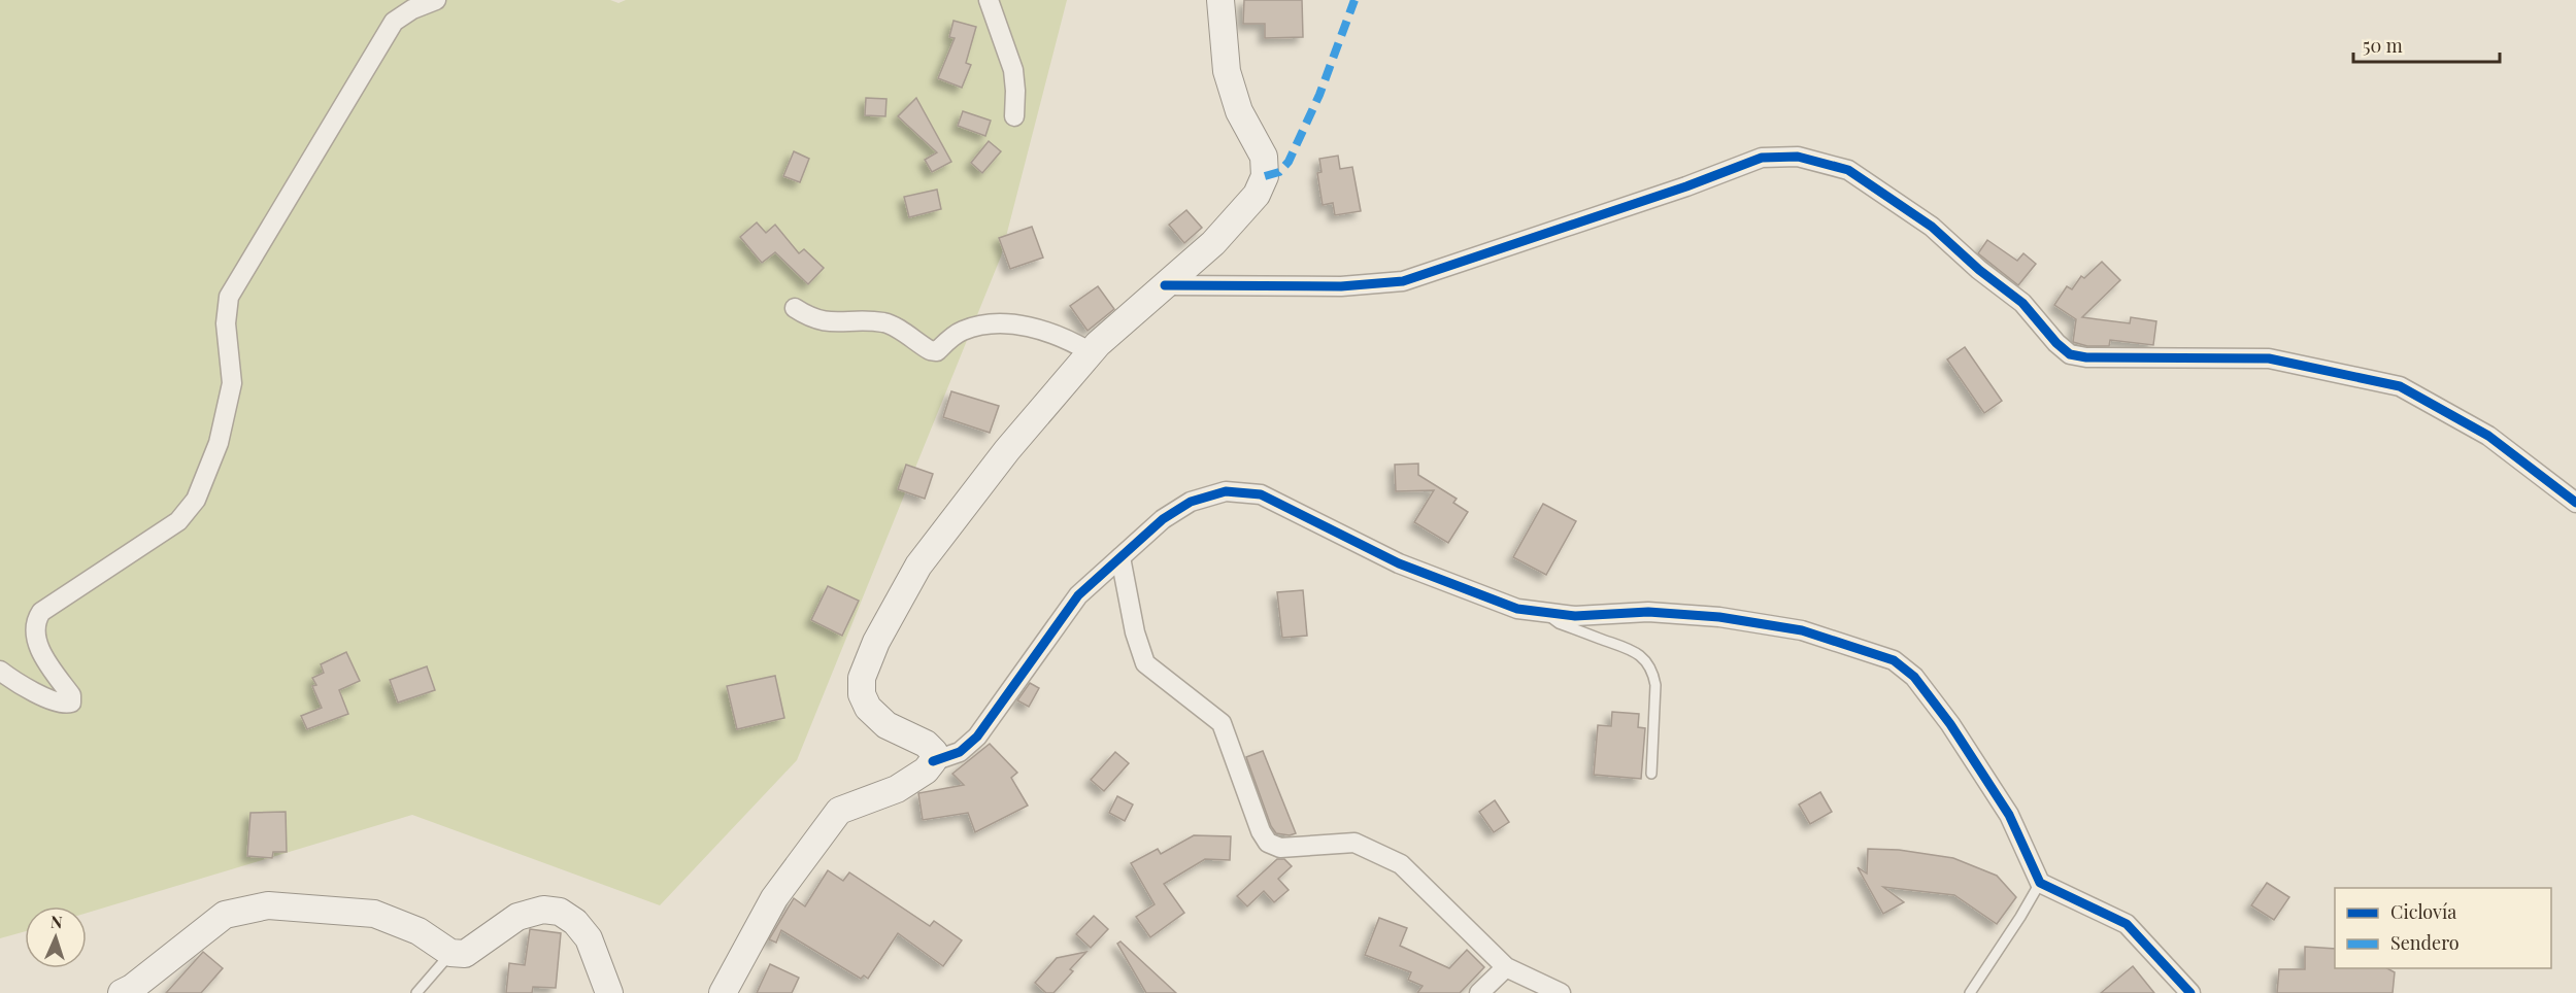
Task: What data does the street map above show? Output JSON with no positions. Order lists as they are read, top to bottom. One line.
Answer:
{"legend":["Ciclovía","Sendero"],"scale_bar":"50 m","north":"top"}
